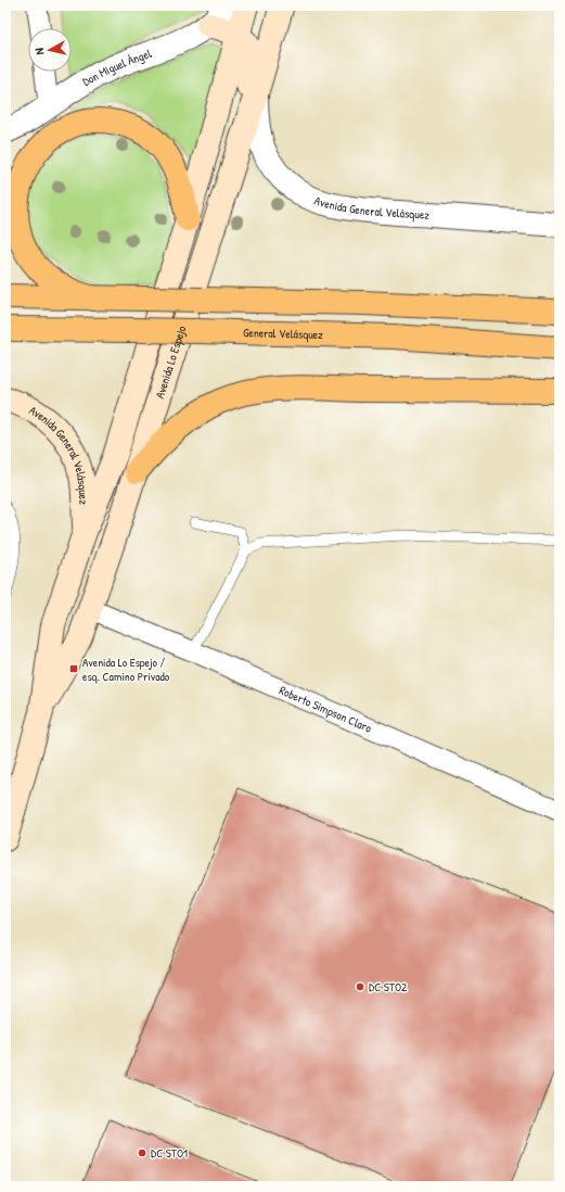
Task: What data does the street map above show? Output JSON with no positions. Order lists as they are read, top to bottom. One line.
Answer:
{"streets":{"highway":["General Velásquez"],"main road":["Avenida General Velásquez","Avenida Lo Espejo"],"street":["Don Miguel Ángel","Roberto Simpson Claro"]},"crossings":[["Avenida General Velásquez","Avenida Lo Espejo"],["Avenida Lo Espejo","Roberto Simpson Claro"]],"places":{"transit":["Avenida Lo Espejo / esq. Camino Privado"],"other":["DC STO2","DC STO1"]},"north":"left"}
